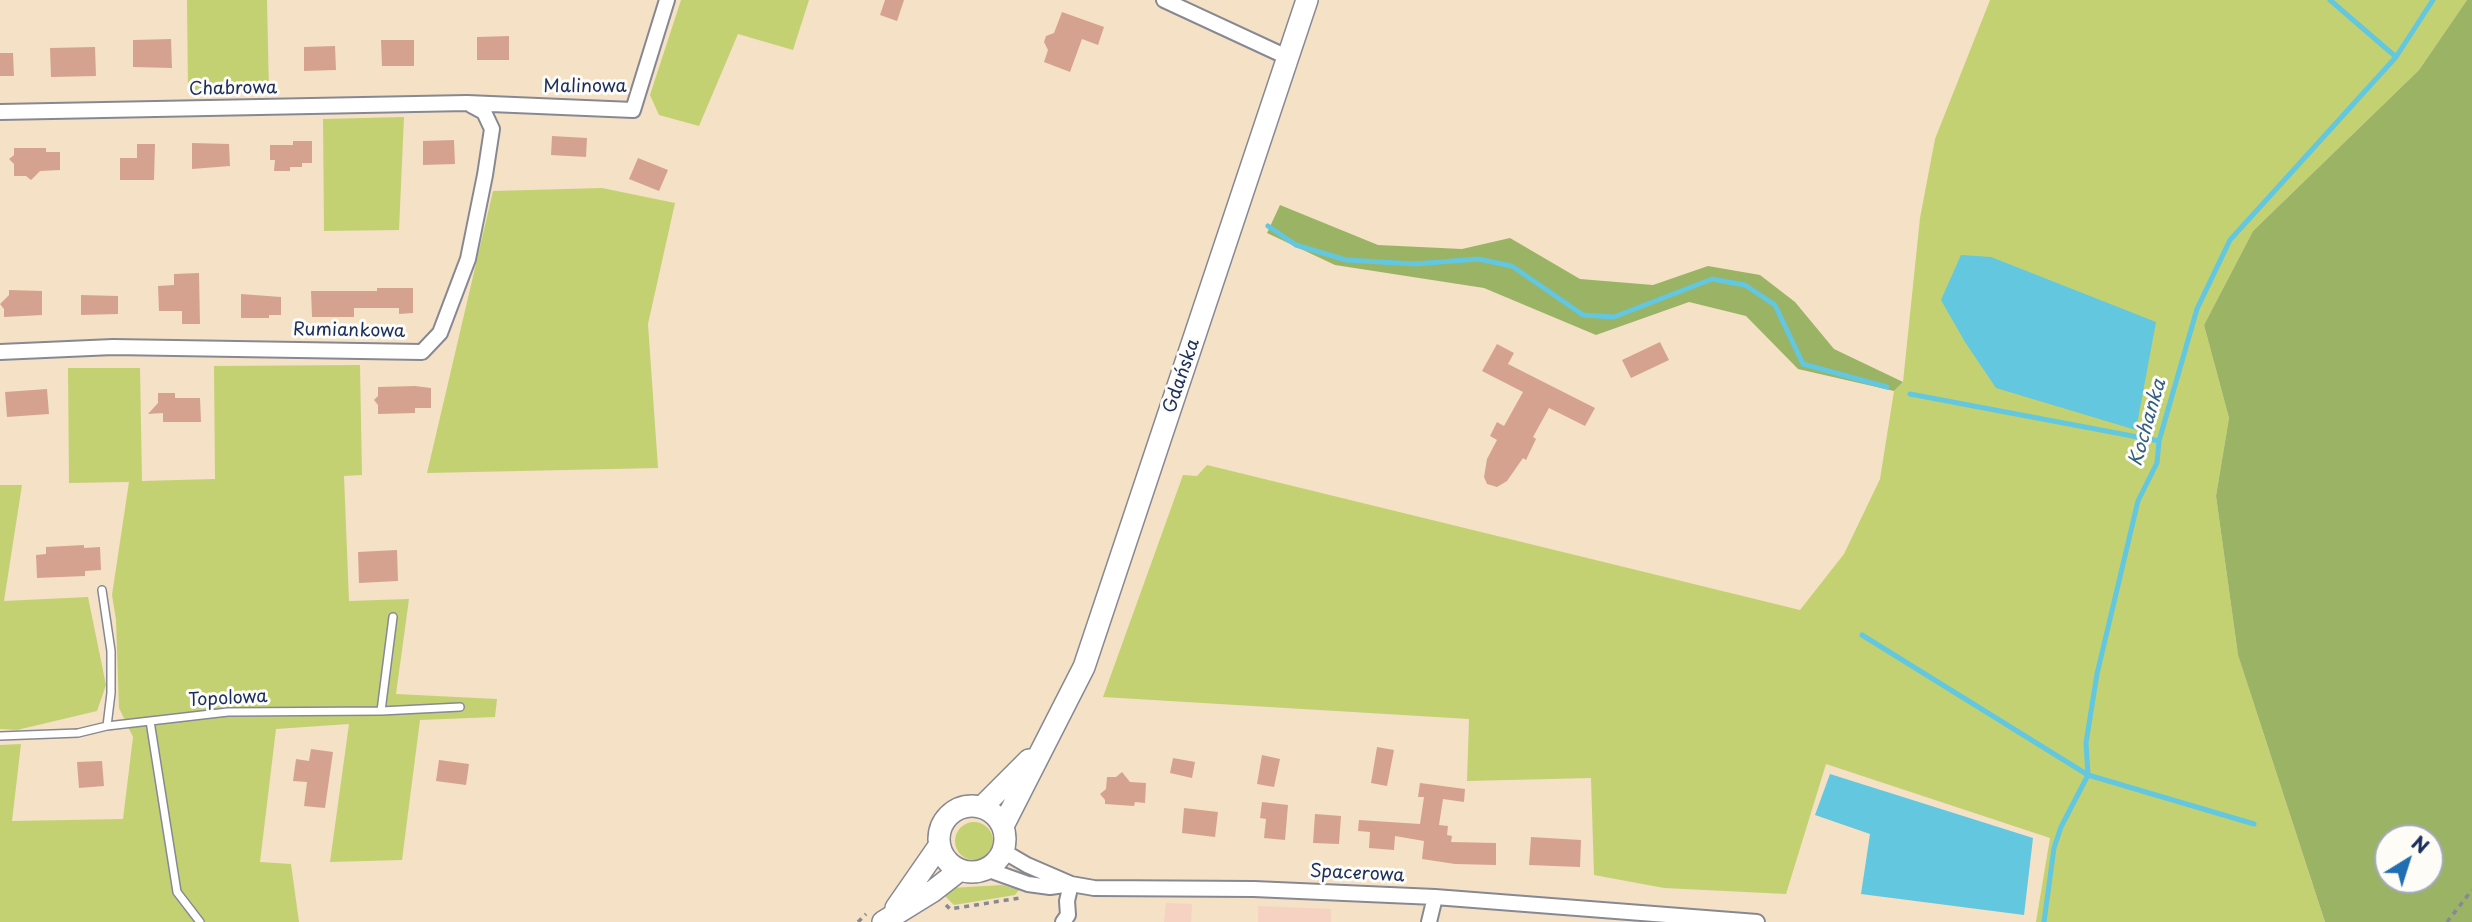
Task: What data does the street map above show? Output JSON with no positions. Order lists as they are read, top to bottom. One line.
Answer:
{"streets":{"main road":["Gdańska"],"street":["Malinowa","Chabrowa","Rumiankowa","Spacerowa"],"lane":["Topolowa"]},"crossings":[["Malinowa","Chabrowa"],["Malinowa","Rumiankowa"],["Chabrowa","Rumiankowa"],["Gdańska","Spacerowa"]],"water":["Kochanka"],"north":"top right"}
